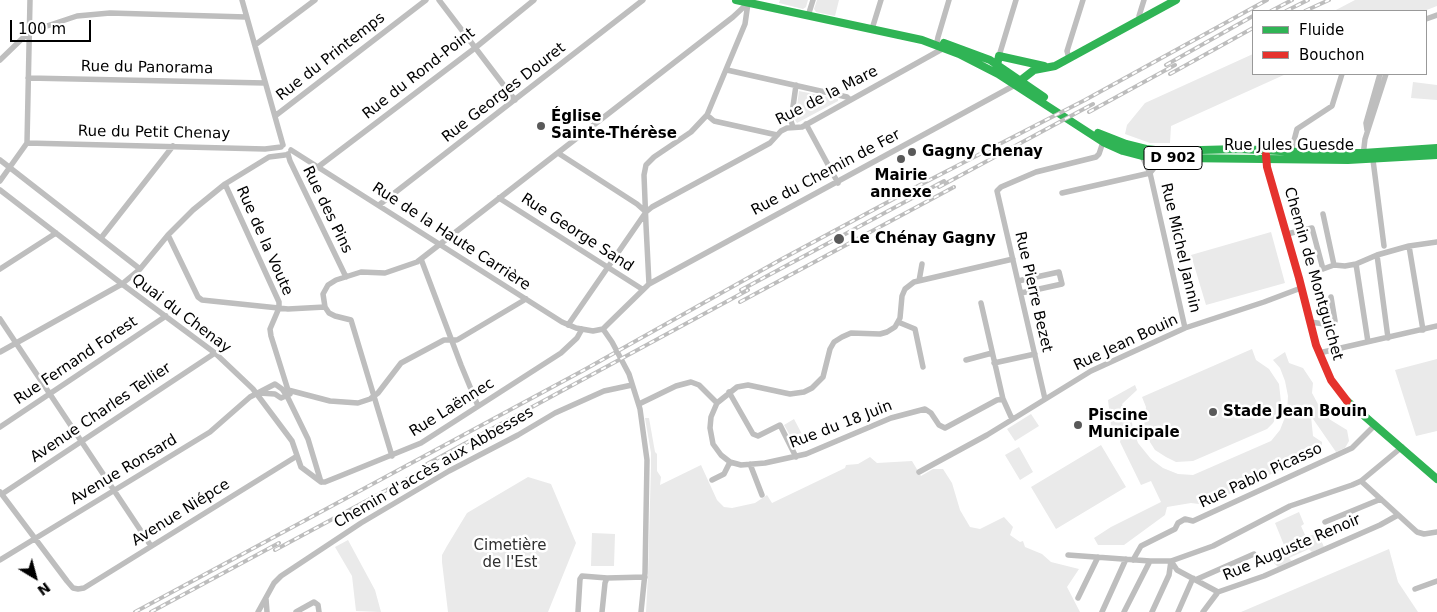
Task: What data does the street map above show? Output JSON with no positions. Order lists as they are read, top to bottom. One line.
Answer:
{"streets":{"main road":["Rue Jules Guesde","D 902","Chemin de Montguichet"],"street":["Rue du Printemps","Rue du Panorama","Rue du Rond-Point","Rue Georges Douret","Rue de la Mare","Rue du Petit Chenay","Rue du Chemin de Fer","Rue des Pins","Rue George Sand","Rue de la Haute Carrière","Rue de la Voute","Rue Michel Jannin","Rue Pierre Bezet","Quai du Chenay","Rue Jean Bouin","Rue Fernand Forest","Rue Laënnec","Avenue Charles Tellier","Rue du 18 Juin","Chemin d'accès aux Abbesses","Avenue Ronsard","Rue Pablo Picasso","Avenue Niépce","Rue Auguste Renoir"]},"crossings":[["Rue du Rond-Point","Rue de la Haute Carrière"],["Rue Georges Douret","Rue de la Haute Carrière"],["Rue de la Mare","D 902"],["Rue du Petit Chenay","Rue de la Haute Carrière"],["Rue Jules Guesde","D 902"],["Rue Jules Guesde","Rue Michel Jannin"],["Rue Jules Guesde","Chemin de Montguichet"],["Rue Jules Guesde","Rue Pierre Bezet"],["D 902","Rue du Chemin de Fer"],["Rue des Pins","Rue de la Haute Carrière"],["Rue de la Haute Carrière","Rue Laënnec"],["Rue Michel Jannin","Rue Jean Bouin"],["Chemin de Montguichet","Rue Jean Bouin"],["Chemin de Montguichet","Rue Pablo Picasso"],["Rue Pierre Bezet","Rue Jean Bouin"],["Quai du Chenay","Rue Fernand Forest"],["Quai du Chenay","Rue Laënnec"],["Quai du Chenay","Avenue Charles Tellier"],["Quai du Chenay","Avenue Ronsard"],["Quai du Chenay","Avenue Niépce"],["Avenue Ronsard","Avenue Niépce"]],"parks":["Cimetière de l'Est"],"places":["Église Sainte-Thérèse","Gagny Chenay","Mairie annexe","Le Chénay Gagny","Stade Jean Bouin","Piscine Municipale"],"legend":["Fluide","Bouchon"],"scale_bar":"100 m","north":"bottom right"}
